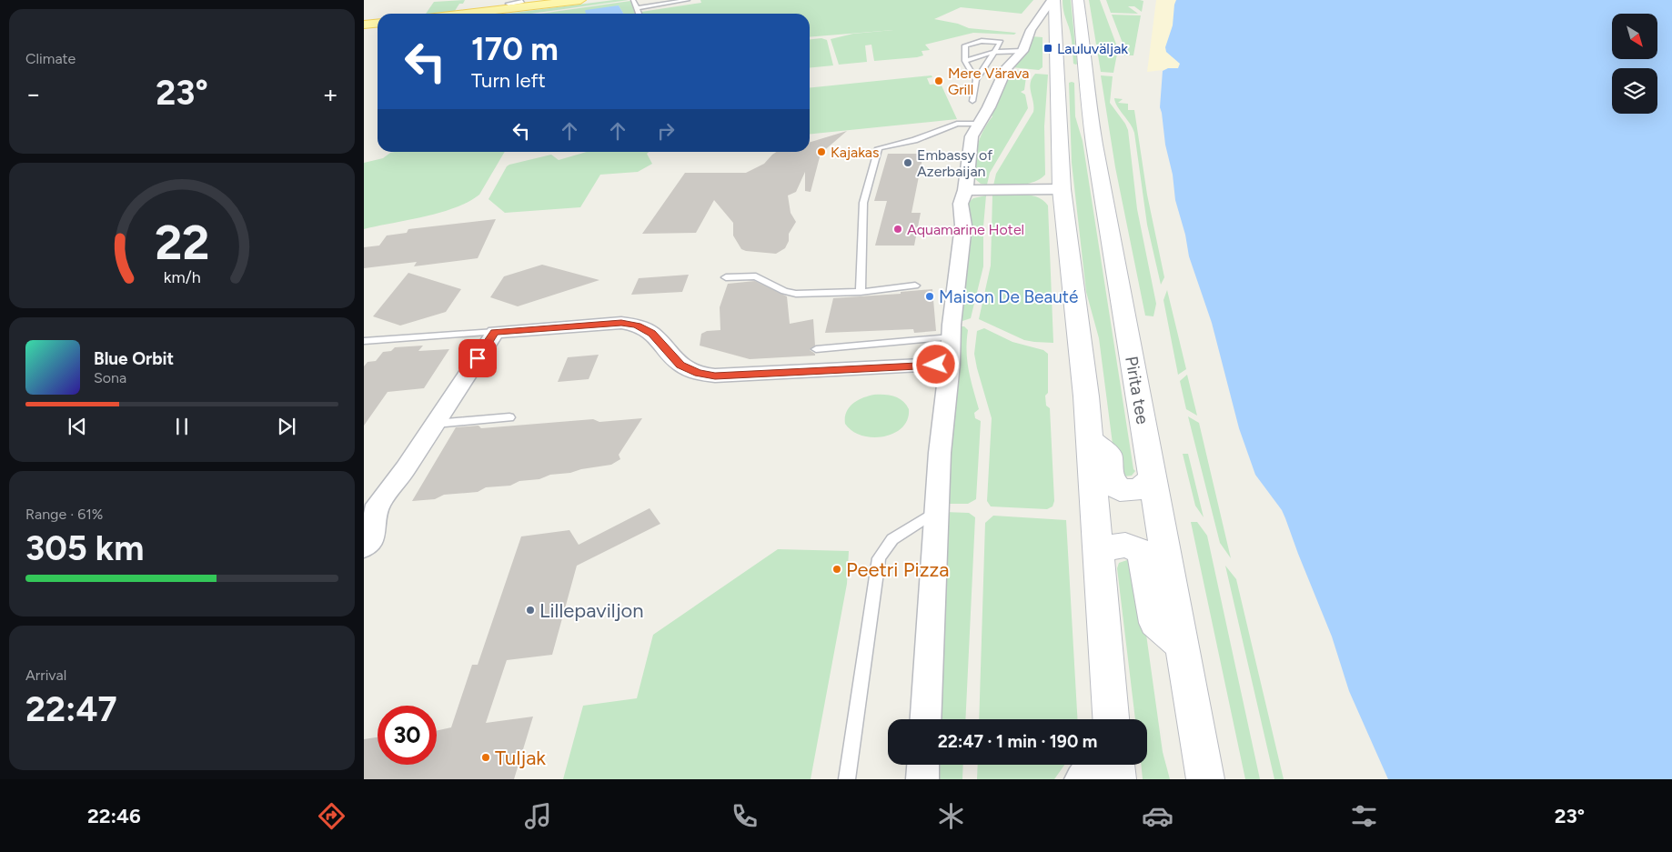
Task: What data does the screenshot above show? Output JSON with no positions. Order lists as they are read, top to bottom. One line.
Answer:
{"streets":{"main road":["Pirita tee"]},"places":{"transit":["Lauluväljak"],"other":["Mere Värava Grill","Kajakas","Embassy of Azerbaijan","Aquamarine Hotel","Maison De Beauté","Peetri Pizza","Lillepaviljon","Tuljak"]},"north":"bottom right","page":{"tile":["Climate",["Range · 61%","305 km"],["Arrival","22:47"]],"turn":["170 m","Turn left"],"heat":["−","23°","+"],"song":["Blue Orbit","Sona"],"limit":"30","trip":"22:47 · 1 min · 190 m","tabs":["22:46","23°"],"gauge":["22","km/h"]}}
